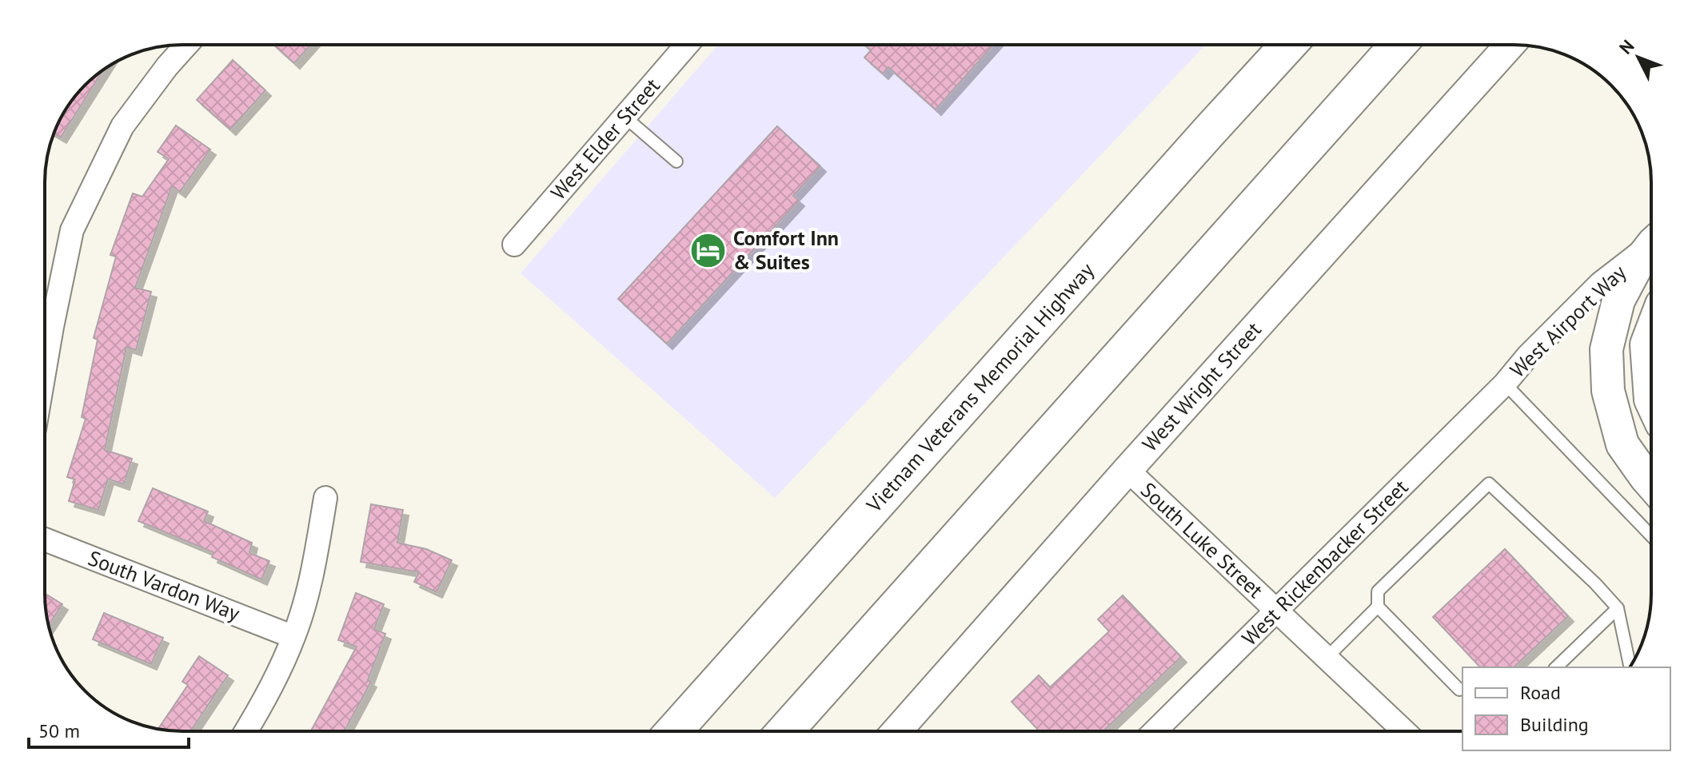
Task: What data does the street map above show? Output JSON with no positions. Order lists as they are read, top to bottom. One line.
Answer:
{"streets":{"highway":["Vietnam Veterans Memorial Highway"],"street":["West Elder Street","West Airport Way","West Wright Street","South Luke Street","West Rickenbacker Street","South Vardon Way"]},"crossings":[["West Airport Way","West Rickenbacker Street"],["West Wright Street","South Luke Street"],["South Luke Street","West Rickenbacker Street"]],"places":{"hotel":["Comfort Inn & Suites"]},"legend":["Road","Building"],"scale_bar":"50 m","north":"top left"}
